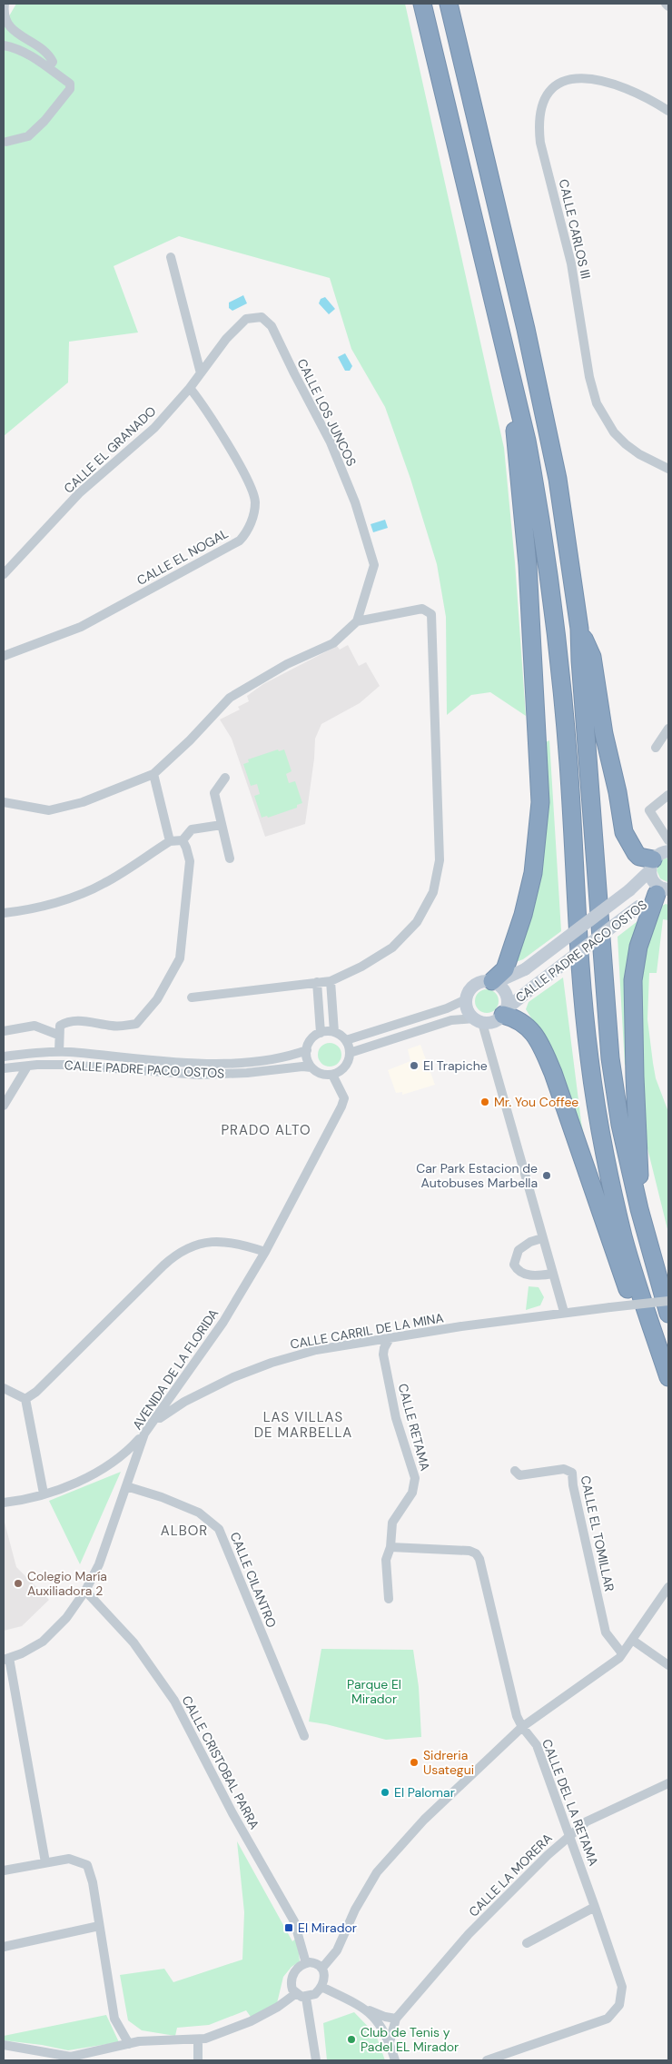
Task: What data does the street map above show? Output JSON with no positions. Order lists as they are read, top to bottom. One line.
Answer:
{"streets":{"main road":["CALLE PADRE PACO OSTOS"],"street":["CALLE CARLOS III","CALLE LOS JUNCOS","CALLE EL GRANADO","CALLE EL NOGAL","CALLE CARRIL DE LA MINA","AVENIDA DE LA FLORIDA","CALLE RETAMA","CALLE EL TOMILLAR","CALLE CILANTRO","CALLE CRISTOBAL PARRA","CALLE DEL LA RETAMA","CALLE LA MORERA"]},"crossings":[["CALLE LOS JUNCOS","CALLE EL GRANADO"],["CALLE EL GRANADO","CALLE EL NOGAL"],["CALLE PADRE PACO OSTOS","AVENIDA DE LA FLORIDA"],["CALLE CARRIL DE LA MINA","AVENIDA DE LA FLORIDA"],["CALLE CARRIL DE LA MINA","CALLE RETAMA"],["AVENIDA DE LA FLORIDA","CALLE CILANTRO"],["AVENIDA DE LA FLORIDA","CALLE CRISTOBAL PARRA"],["CALLE RETAMA","CALLE DEL LA RETAMA"],["CALLE DEL LA RETAMA","CALLE LA MORERA"]],"districts":["PRADO ALTO","LAS VILLAS DE MARBELLA","ALBOR"],"parks":["Parque El Mirador"],"places":{"other":["El Trapiche","Mr. You Coffee","Car Park Estacion de Autobuses Marbella","Colegio María Auxiliadora 2","Sidreria Usategui","El Palomar","Club de Tenis y Padel EL Mirador"],"transit":["El Mirador"]}}
